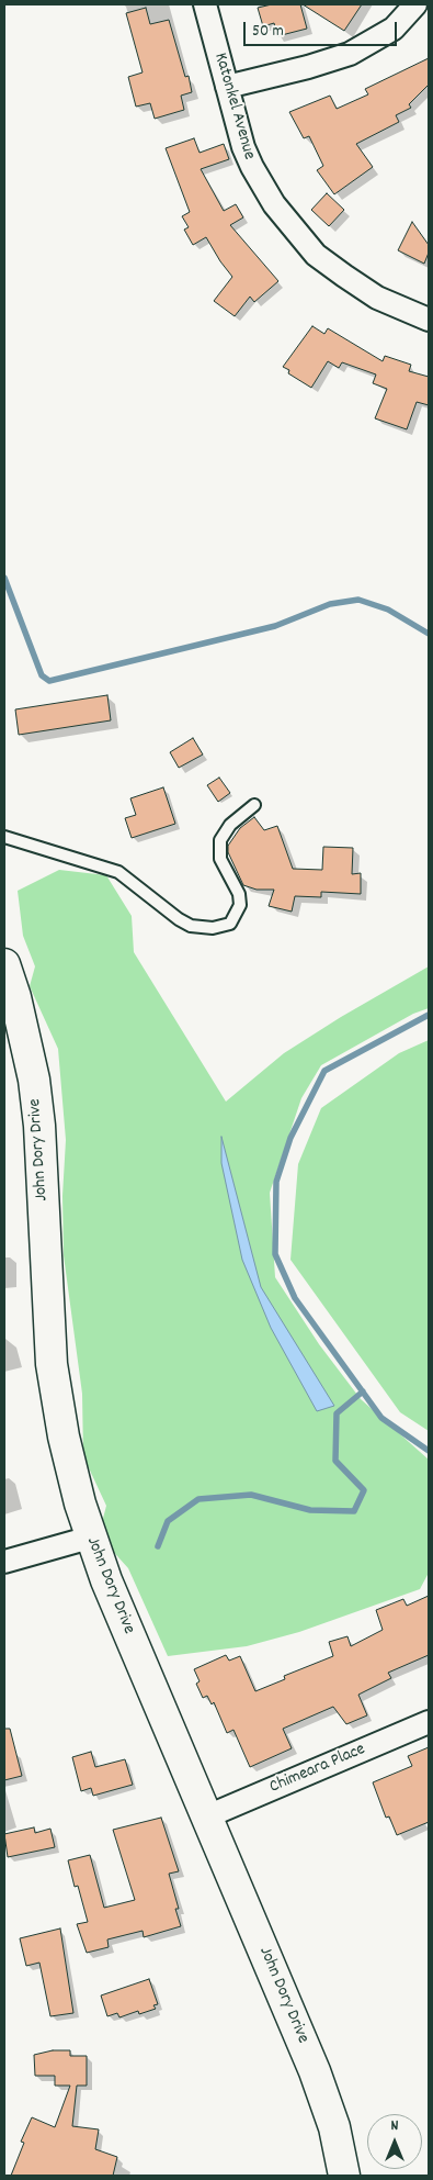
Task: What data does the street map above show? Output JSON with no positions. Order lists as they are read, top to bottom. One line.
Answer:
{"streets":{"street":["Katonkel Avenue","John Dory Drive","Chimeara Place"]},"crossings":[["John Dory Drive","Chimeara Place"]],"scale_bar":"50 m","north":"top"}
